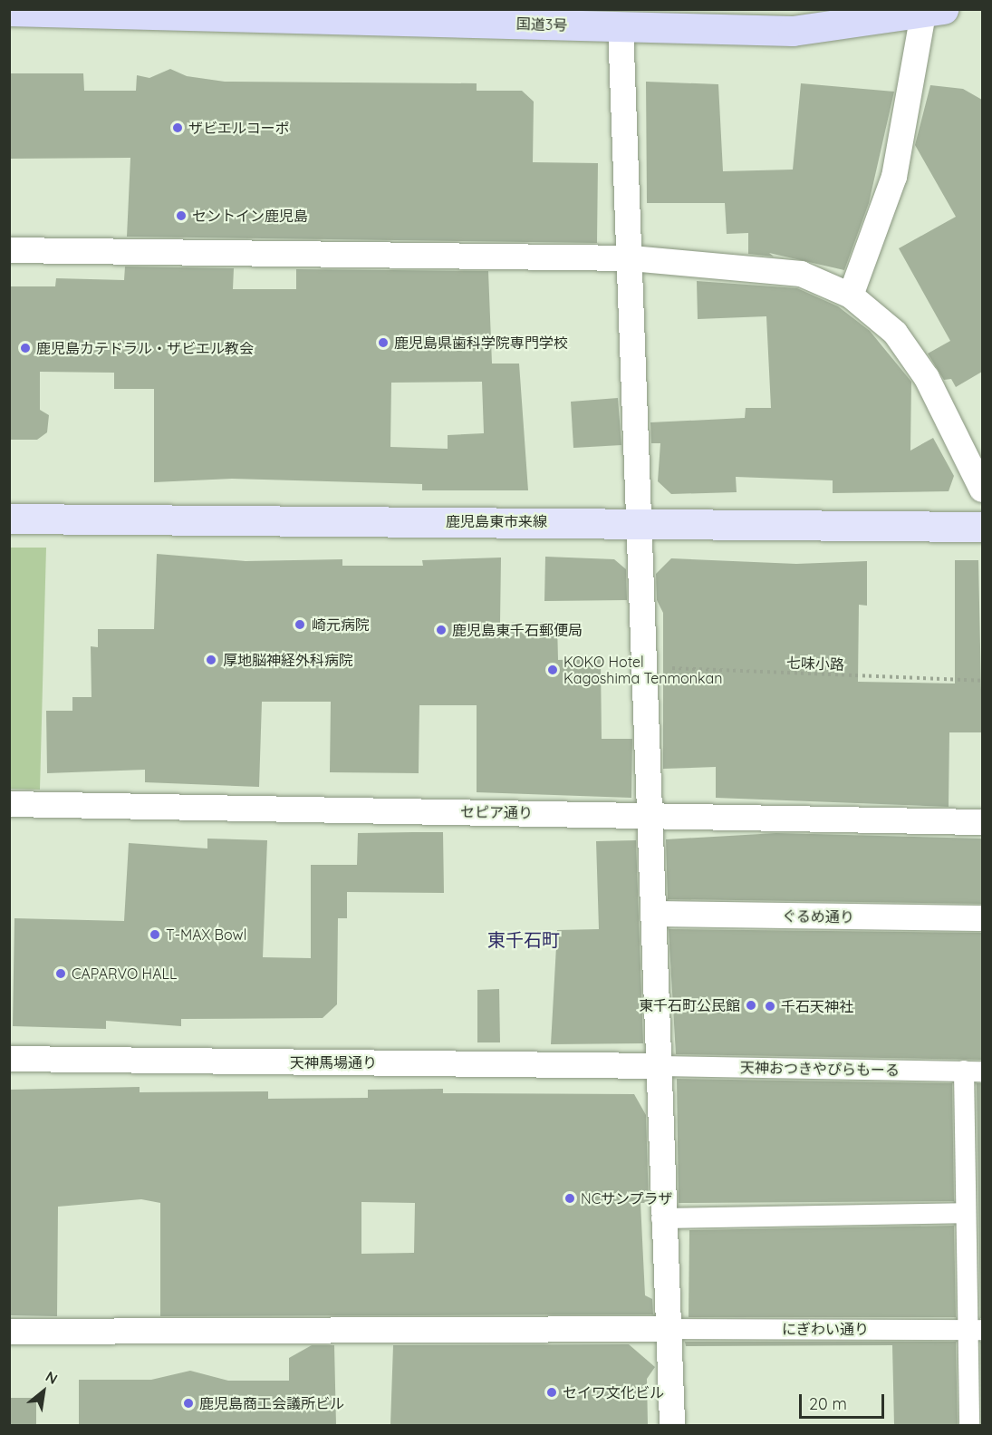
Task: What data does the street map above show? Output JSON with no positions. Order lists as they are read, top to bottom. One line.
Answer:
{"streets":{"highway":["国道3号"],"main road":["鹿児島東市来線"],"street":["セピア通り","ぐるめ通り","天神馬場通り","天神おつきやぴらもーる","にぎわい通り"],"path":["七味小路"]},"crossings":[["天神馬場通り","天神おつきやぴらもーる"]],"districts":["東千石町"],"places":["ザビエルコーポ","セントイン鹿児島","鹿児島県歯科学院専門学校","鹿児島カテドラル・ザビエル教会","崎元病院","鹿児島東千石郵便局","厚地脳神経外科病院","KOKO Hotel Kagoshima Tenmonkan","T-MAX Bowl","CAPARVO HALL","東千石町公民館","千石天神社","NCサンプラザ","セイワ文化ビル","鹿児島商工会議所ビル"],"scale_bar":"20 m","north":"top right"}
